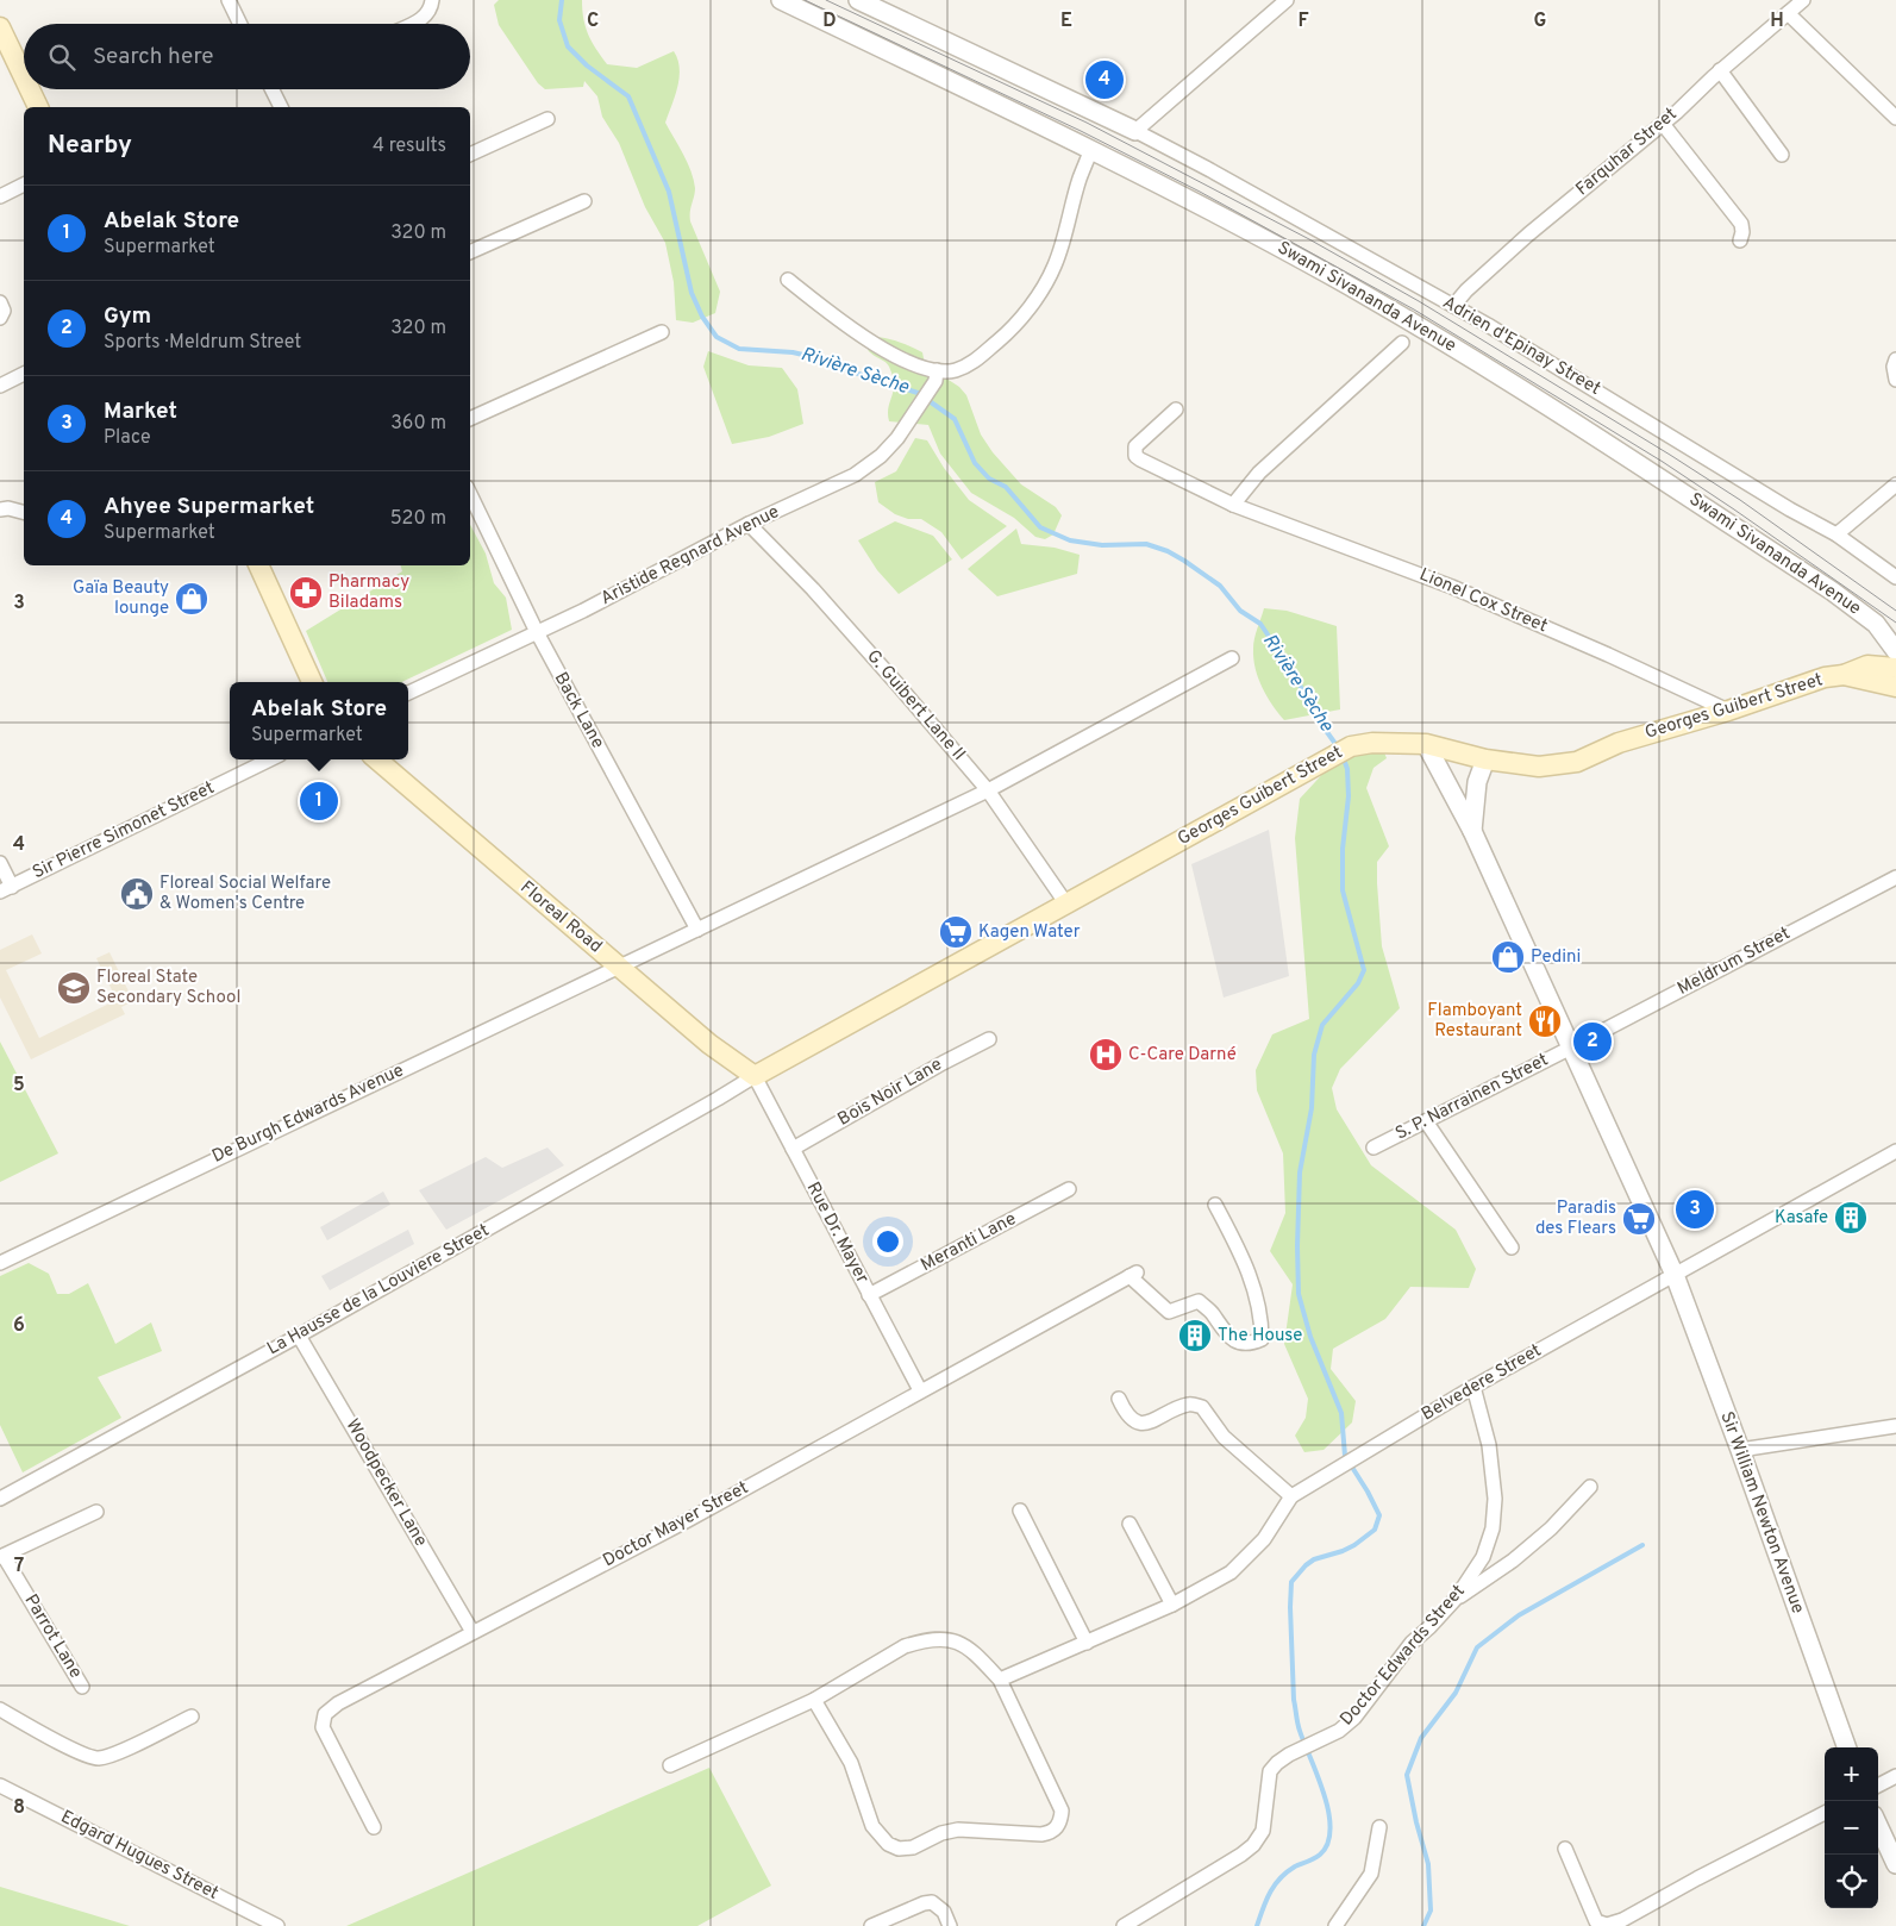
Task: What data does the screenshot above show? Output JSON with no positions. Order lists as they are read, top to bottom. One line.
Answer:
{"streets":{"main road":["Georges Guibert Street","Floreal Road"],"street":["Farquhar Street","Swami Sivananda Avenue","Adrien d'Epinay Street","Aristide Regnard Avenue","Lionel Cox Street","G. Guibert Lane II","Back Lane","Sir Pierre Simonet Street","Meldrum Street","Bois Noir Lane","S. P. Narrainen Street","De Burgh Edwards Avenue","Rue Dr. Mayer","Meranti Lane","La Hausse de la Louviere Street","Belvedere Street","Woodpecker Lane","Sir William Newton Avenue","Doctor Mayer Street","Parrot Lane","Doctor Edwards Street","Edgard Hugues Street"]},"crossings":[["Farquhar Street","Adrien d'Epinay Street"],["Swami Sivananda Avenue","Georges Guibert Street"],["Aristide Regnard Avenue","G. Guibert Lane II"],["Aristide Regnard Avenue","Back Lane"],["Lionel Cox Street","Georges Guibert Street"],["G. Guibert Lane II","Georges Guibert Street"],["G. Guibert Lane II","De Burgh Edwards Avenue"],["Georges Guibert Street","Floreal Road"],["Georges Guibert Street","Rue Dr. Mayer"],["Georges Guibert Street","La Hausse de la Louviere Street"],["Back Lane","De Burgh Edwards Avenue"],["Floreal Road","De Burgh Edwards Avenue"],["Floreal Road","Rue Dr. Mayer"],["Floreal Road","La Hausse de la Louviere Street"],["Meldrum Street","S. P. Narrainen Street"],["Meldrum Street","Sir William Newton Avenue"],["Bois Noir Lane","Rue Dr. Mayer"],["S. P. Narrainen Street","Sir William Newton Avenue"],["Rue Dr. Mayer","Meranti Lane"],["Rue Dr. Mayer","La Hausse de la Louviere Street"],["Rue Dr. Mayer","Doctor Mayer Street"],["La Hausse de la Louviere Street","Woodpecker Lane"],["Belvedere Street","Sir William Newton Avenue"],["Belvedere Street","Doctor Edwards Street"],["Woodpecker Lane","Doctor Mayer Street"]],"water":["Rivière Sèche"],"places":{"pharmacy":["Pharmacy Biladams"],"shop":["Gaïa Beauty lounge","Pedini"],"public building":["Floreal Social Welfare & Women's Centre"],"supermarket":["Kagen Water","Paradis des Flears"],"school or university":["Floreal State Secondary School"],"restaurant":["Flamboyant Restaurant"],"hospital":["C-Care Darné"],"building":["Kasafe","The House"]},"page":{"search":"Search here","pins":["4","1","2","3"],"heading":["Nearby","4 results"],"list":[{"mark":"1","name":"Abelak Store","note":"Supermarket","value":"320 m"},{"mark":"2","name":"Gym","note":"Sports · Meldrum Street","value":"320 m"},{"mark":"3","name":"Market","note":"Place","value":"360 m"},{"mark":"4","name":"Ahyee Supermarket","note":"Supermarket","value":"520 m"}],"popup":["Abelak Store","Supermarket"],"map_buttons":["+","−"]},"grid":{"columns":["C","D","E","F","G","H"],"rows":["3","4","5","6","7","8"]}}
